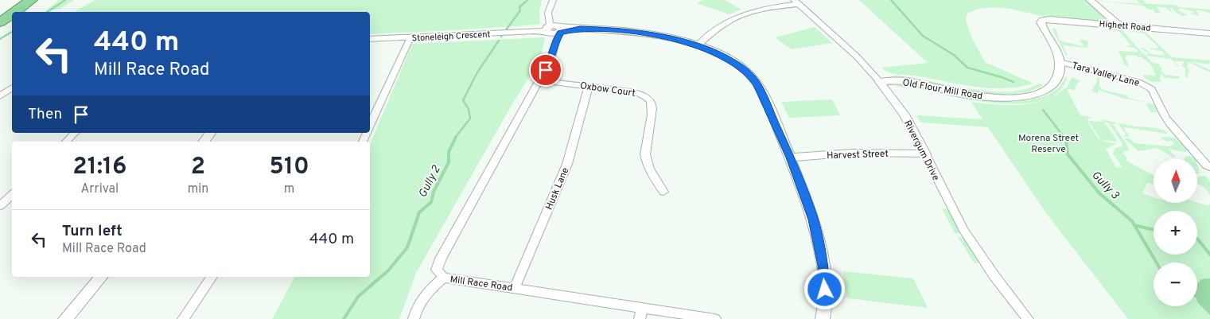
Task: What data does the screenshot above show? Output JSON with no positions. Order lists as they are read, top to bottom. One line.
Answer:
{"streets":{"street":["Highett Road","Stoneleigh Crescent","Tara Valley Lane","Oxbow Court","Old Flour Mill Road","Rivergum Drive","Harvest Street","Husk Lane","Mill Race Road"]},"crossings":[["Highett Road","Tara Valley Lane"],["Highett Road","Old Flour Mill Road"],["Stoneleigh Crescent","Harvest Street"],["Stoneleigh Crescent","Mill Race Road"],["Tara Valley Lane","Old Flour Mill Road"],["Oxbow Court","Husk Lane"],["Oxbow Court","Mill Race Road"],["Old Flour Mill Road","Rivergum Drive"],["Rivergum Drive","Harvest Street"],["Husk Lane","Mill Race Road"]],"water":["Gully 2","Gully 3"],"parks":["Morena Street Reserve"],"north":"top","page":{"turn":["440 m","Mill Race Road"],"then":"Then","eta":["21:16","Arrival","2","min","510","m"],"map_buttons":["+","−"],"list":[{"name":"Turn left","note":"Mill Race Road","value":"440 m"}]}}
